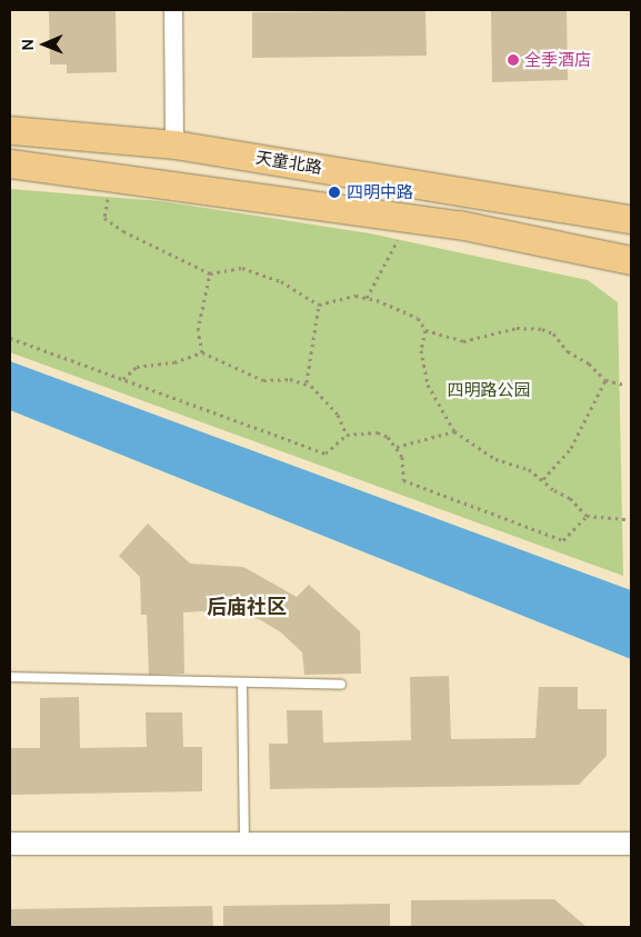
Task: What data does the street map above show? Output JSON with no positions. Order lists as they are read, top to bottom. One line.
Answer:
{"streets":{"main road":["天童北路"]},"districts":["后庙社区"],"parks":["四明路公园"],"places":["全季酒店","四明中路"],"north":"left"}
